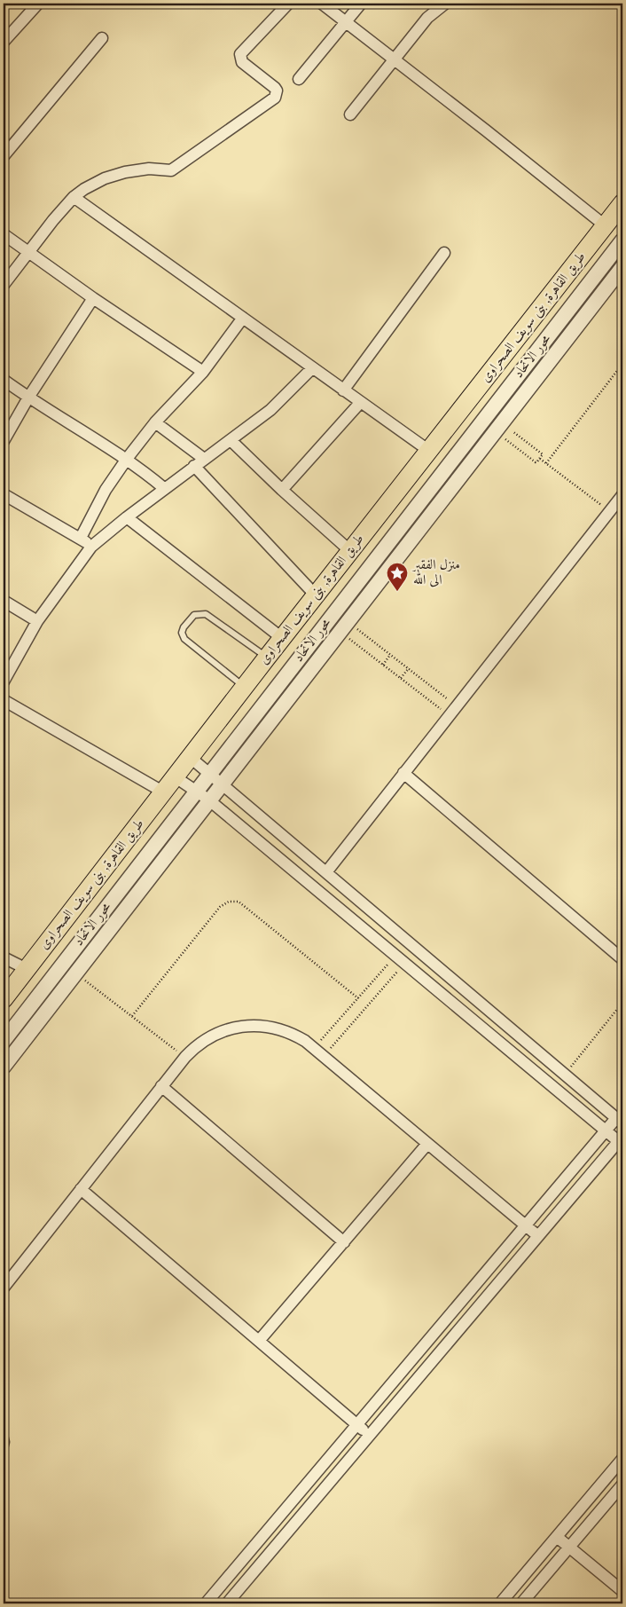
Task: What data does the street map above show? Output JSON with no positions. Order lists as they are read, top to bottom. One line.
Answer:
{"streets":{"main road":["طريق القاهرة, بنى سويف الصحراوى"],"street":["محور الاتحاد"]},"places":{"place":["منزل الفقير الى الله"]}}
